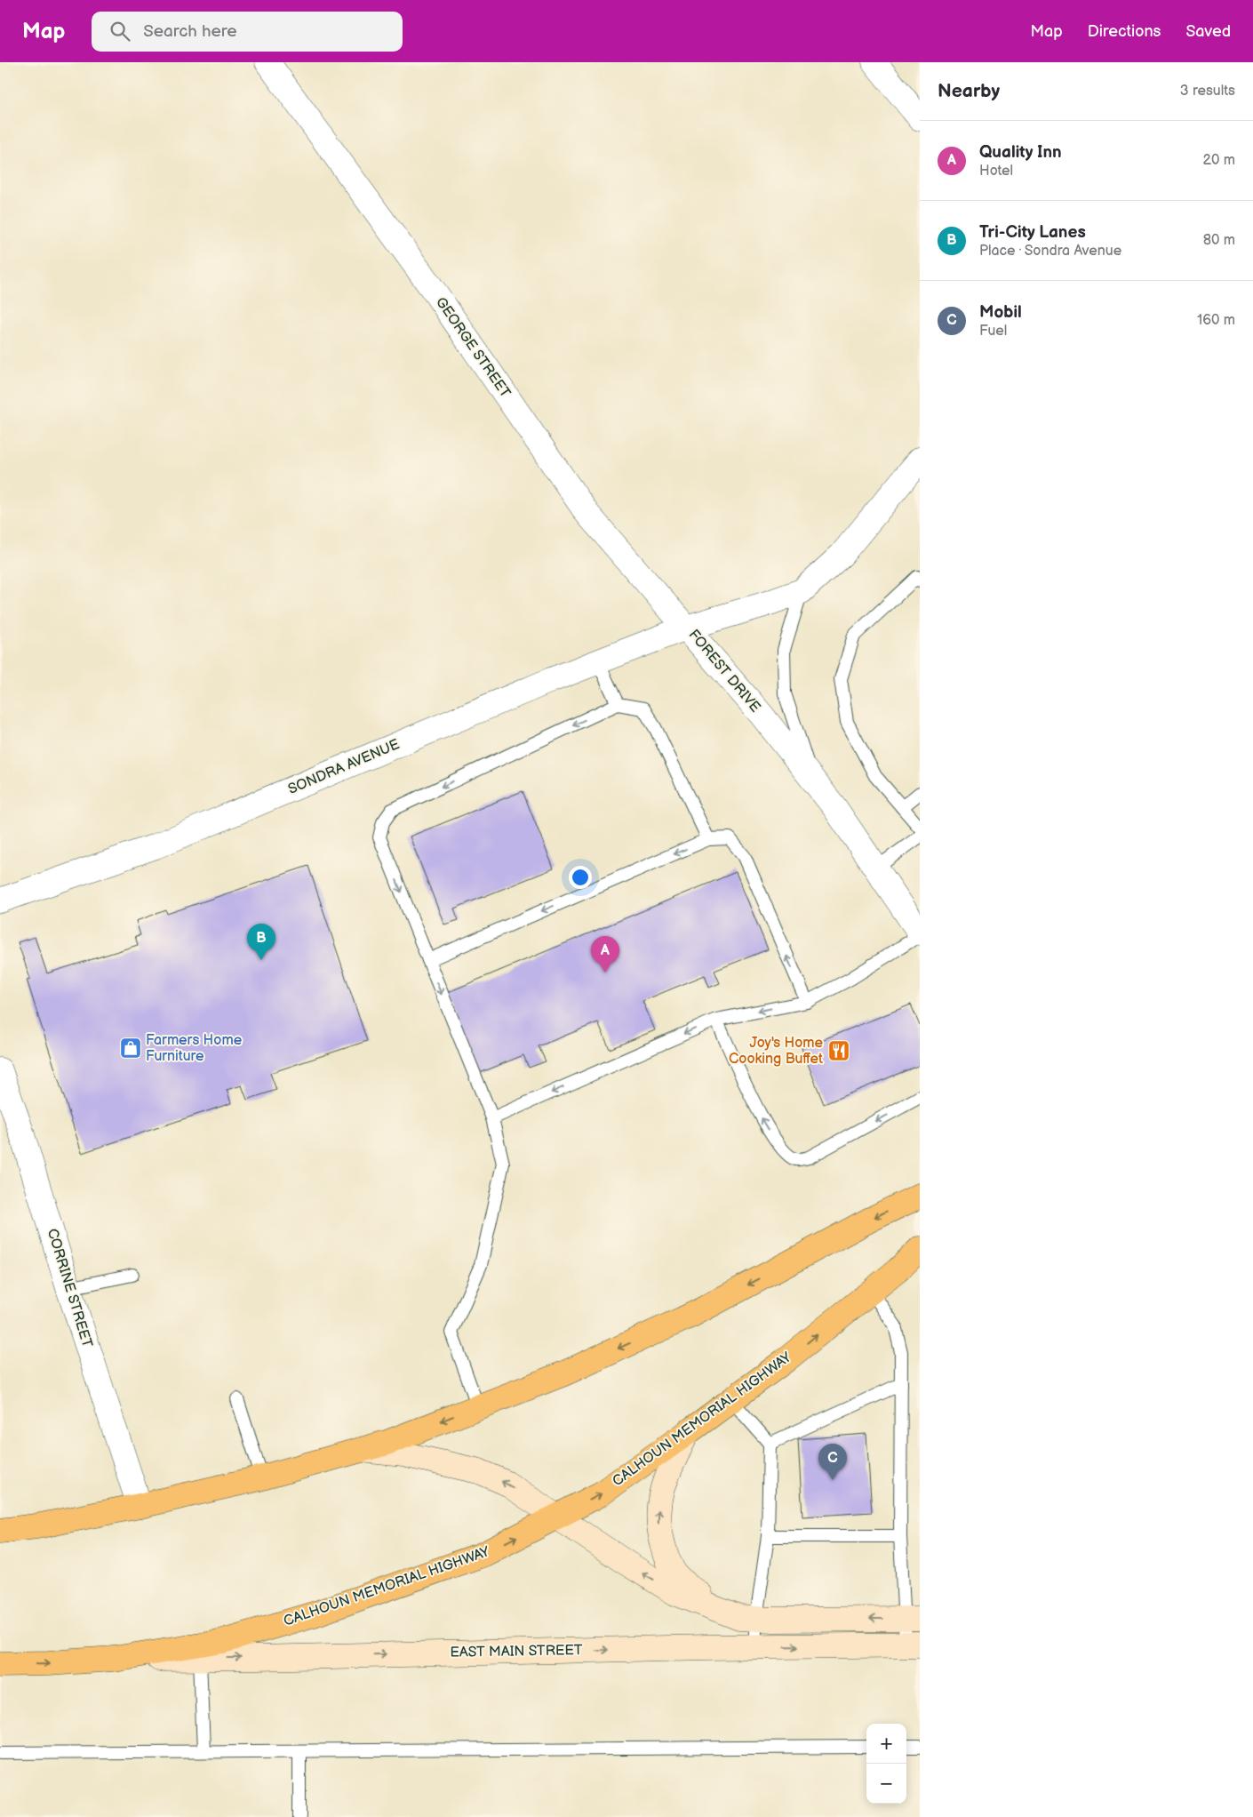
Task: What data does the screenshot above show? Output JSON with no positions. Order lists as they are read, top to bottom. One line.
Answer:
{"streets":{"highway":["CALHOUN MEMORIAL HIGHWAY"],"main road":["EAST MAIN STREET"],"street":["GEORGE STREET","FOREST DRIVE","SONDRA AVENUE","CORRINE STREET"]},"crossings":[["GEORGE STREET","FOREST DRIVE"],["GEORGE STREET","SONDRA AVENUE"],["FOREST DRIVE","SONDRA AVENUE"],["CALHOUN MEMORIAL HIGHWAY","EAST MAIN STREET"]],"places":{"shop":["Farmers Home Furniture"],"restaurant":["Joy's Home Cooking Buffet"]},"page":{"header":"Map","search":"Search here","nav":["Map","Directions","Saved"],"heading":["Nearby","3 results"],"list":[{"mark":"A","name":"Quality Inn","note":"Hotel","value":"20 m"},{"mark":"B","name":"Tri-City Lanes","note":"Place · Sondra Avenue","value":"80 m"},{"mark":"C","name":"Mobil","note":"Fuel","value":"160 m"}],"pins":["B","A","C"],"map_buttons":["+","−"]}}
